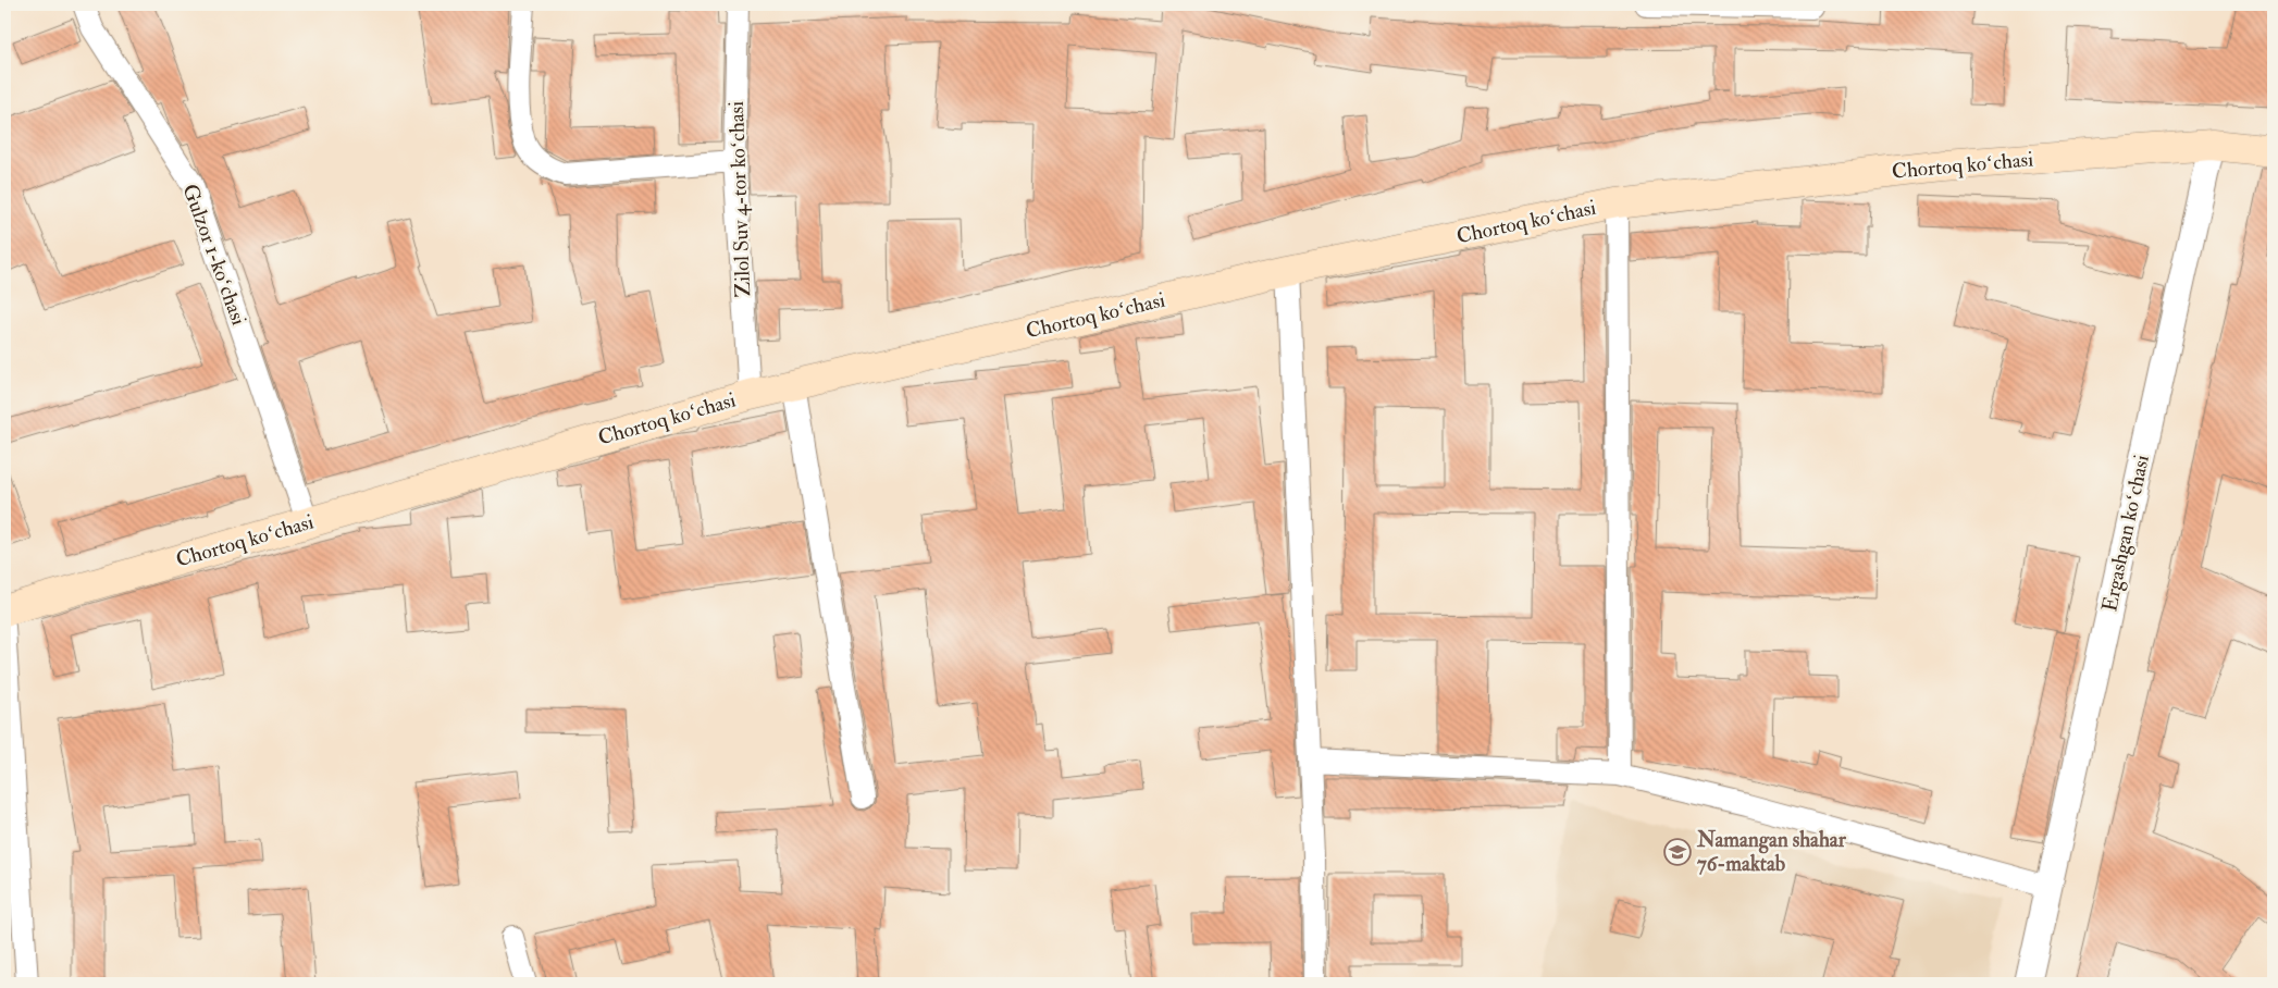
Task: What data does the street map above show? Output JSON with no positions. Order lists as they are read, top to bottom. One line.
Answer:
{"streets":{"main road":["Chortoq koʻchasi"],"street":["Zilol Suv 4-tor koʻchasi","Gulzor 1-koʻchasi","Ergashgan koʻchasi"]},"crossings":[["Chortoq koʻchasi","Zilol Suv 4-tor koʻchasi"],["Chortoq koʻchasi","Gulzor 1-koʻchasi"],["Chortoq koʻchasi","Ergashgan koʻchasi"]],"places":{"school or university":["Namangan shahar 76-maktab"]}}
